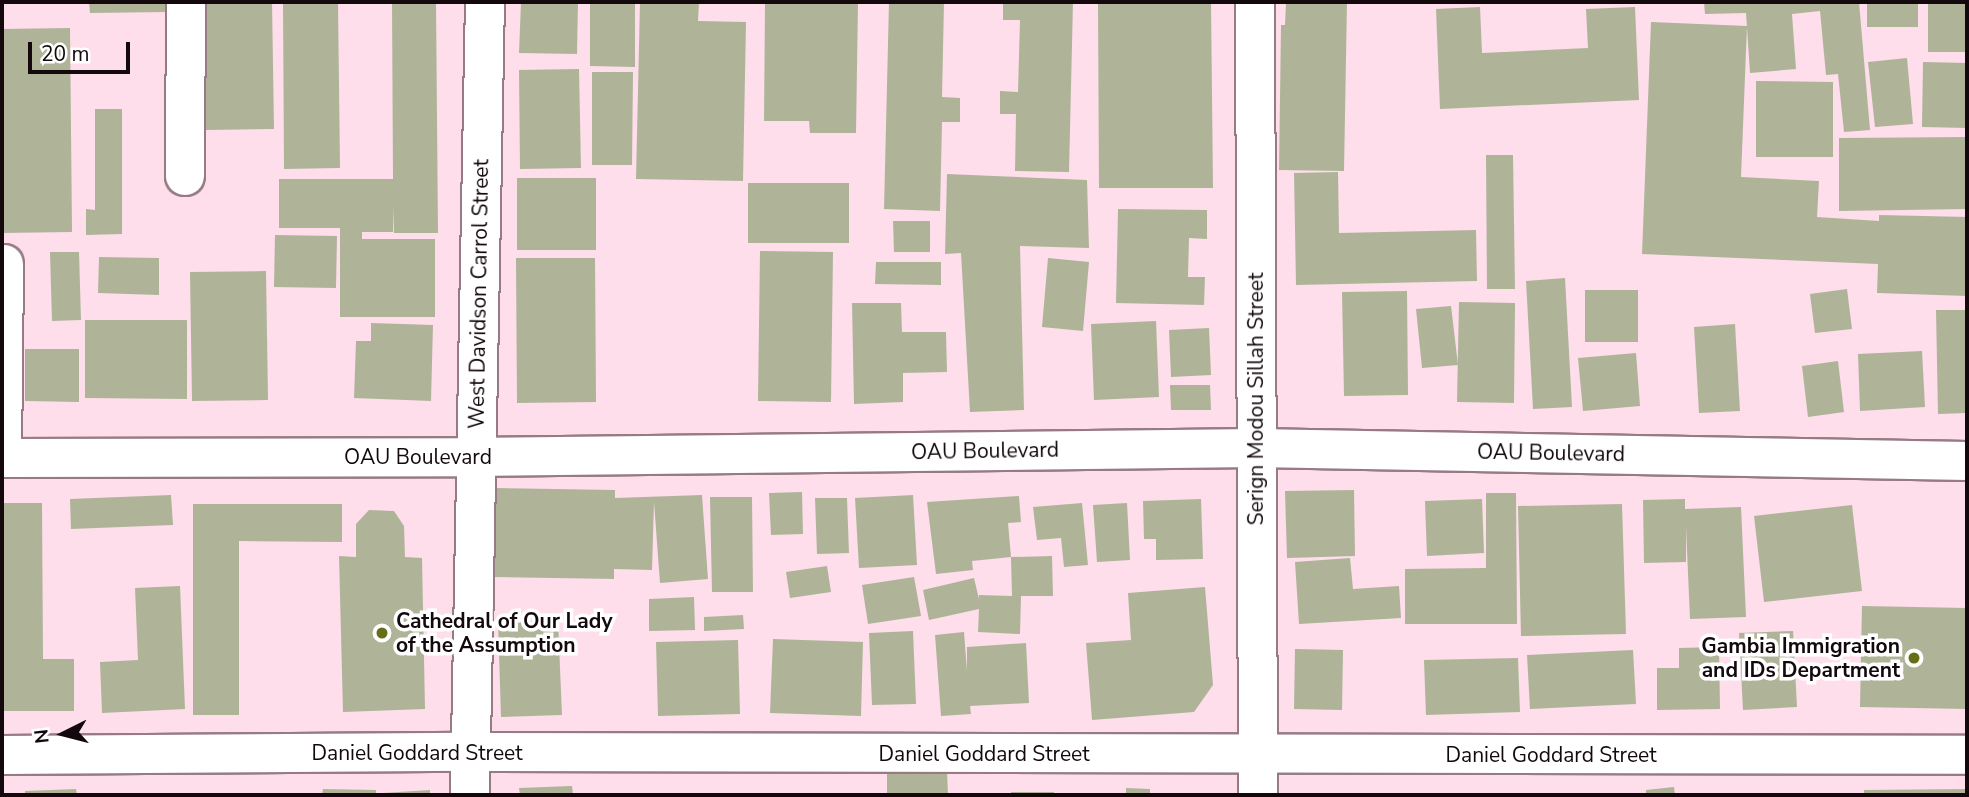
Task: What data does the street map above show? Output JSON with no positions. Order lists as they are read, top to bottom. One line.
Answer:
{"streets":{"main road":["West Davidson Carrol Street","Serign Modou Sillah Street","OAU Boulevard","Daniel Goddard Street"]},"crossings":[["West Davidson Carrol Street","OAU Boulevard"],["West Davidson Carrol Street","Daniel Goddard Street"],["Serign Modou Sillah Street","OAU Boulevard"],["Serign Modou Sillah Street","Daniel Goddard Street"]],"places":["Cathedral of Our Lady of the Assumption","Gambia Immigration and IDs Department"],"scale_bar":"20 m","north":"left"}
